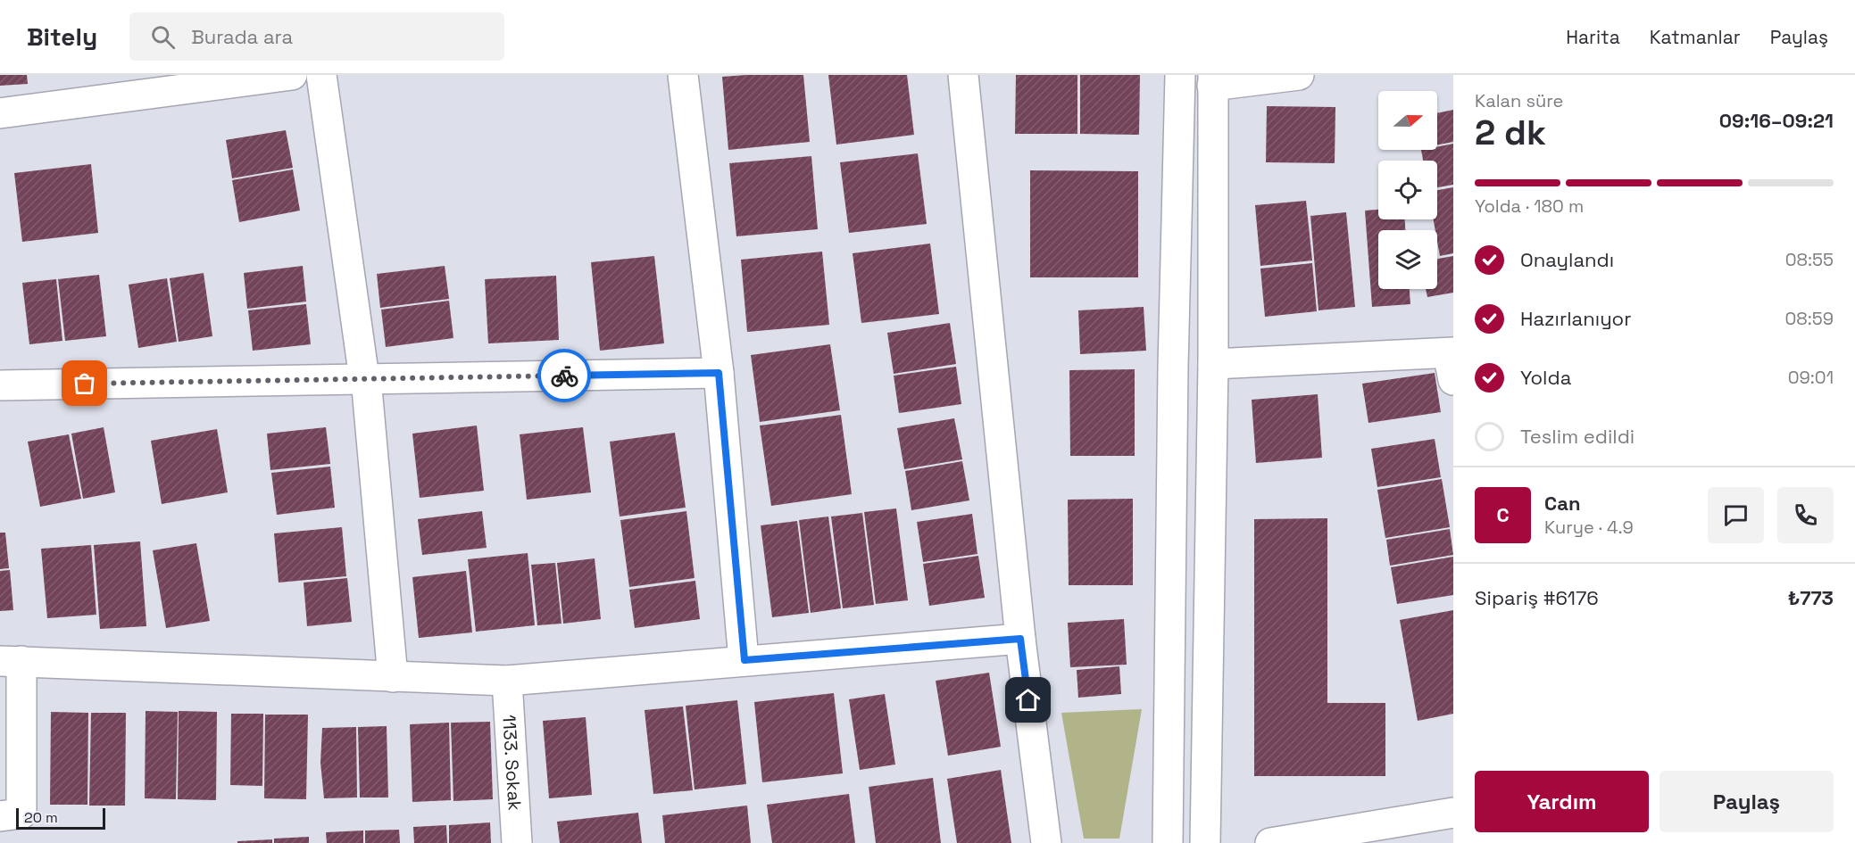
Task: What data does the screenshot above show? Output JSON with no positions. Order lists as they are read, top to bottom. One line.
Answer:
{"streets":{"street":["1133. Sokak"]},"scale_bar":"20 m","north":"right","page":{"header":"Bitely","search":"Burada ara","nav":["Harita","Katmanlar","Paylaş"],"heading":["2 dk","Kalan süre","09:16–09:21"],"panel":["Can","Kurye · 4.9","Sipariş #6176","₺773"],"bar":"Yolda · 180 m","list":[["Onaylandı","08:55"],["Hazırlanıyor","08:59"],["Yolda","09:01"],"Teslim edildi"],"round":"C","buttons":["Yardım","Paylaş"],"scale":"20 m"}}
